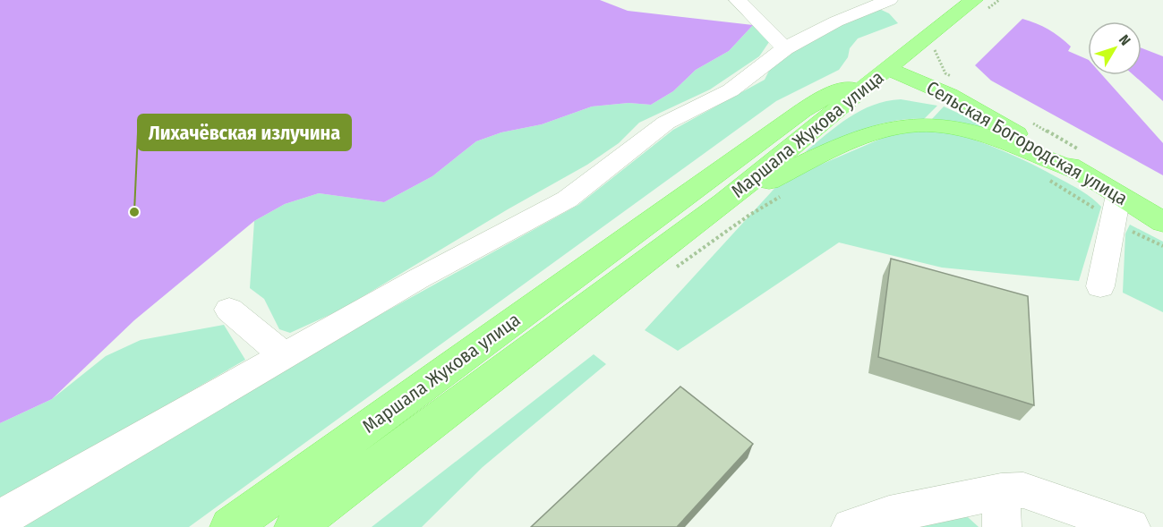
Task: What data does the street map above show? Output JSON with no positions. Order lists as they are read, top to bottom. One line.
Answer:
{"streets":{"main road":["Маршала Жукова улица","Сельская Богородская улица"]},"crossings":[["Маршала Жукова улица","Сельская Богородская улица"]],"places":["Лихачёвская излучина"],"north":"top right"}
